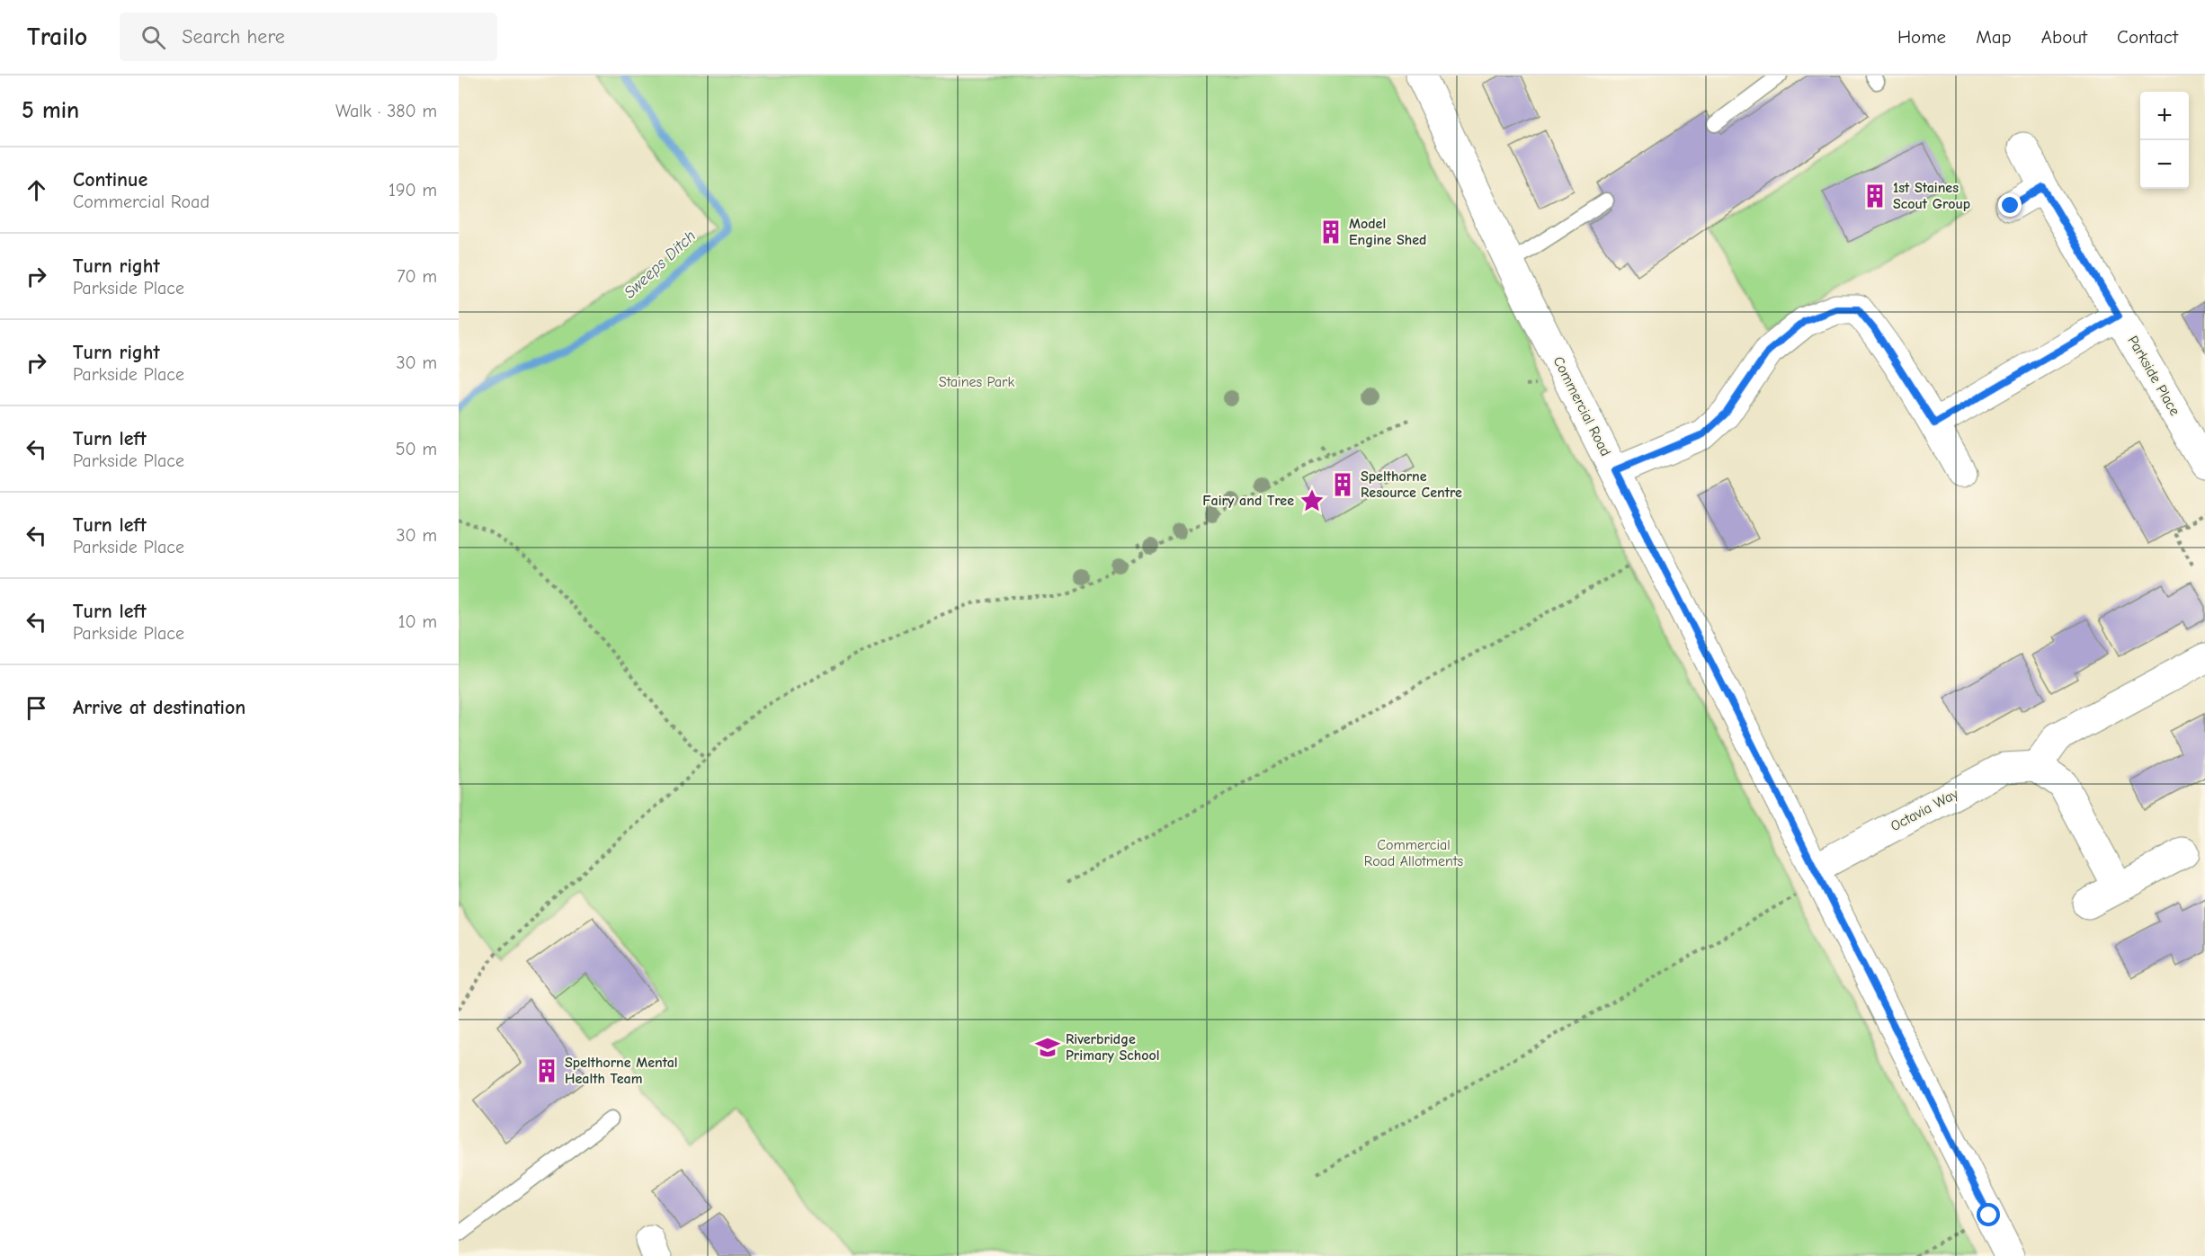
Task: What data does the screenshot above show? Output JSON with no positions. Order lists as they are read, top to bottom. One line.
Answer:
{"streets":{"street":["Parkside Place","Commercial Road","Octavia Way"]},"crossings":[["Commercial Road","Octavia Way"]],"water":["Sweeps Ditch"],"parks":["Staines Park","Commercial Road Allotments"],"places":{"building":["1st Staines Scout Group","Model Engine Shed","Spelthorne Resource Centre","Spelthorne Mental Health Team"],"place":["Fairy and Tree"],"school or university":["Riverbridge Primary School"]},"page":{"header":"Trailo","search":"Search here","nav":["Home","Map","About","Contact"],"heading":["5 min","Walk · 380 m"],"map_buttons":["+","−"],"list":[["Continue","Commercial Road","190 m"],["Turn right","Parkside Place","70 m"],["Turn right","Parkside Place","30 m"],["Turn left","Parkside Place","50 m"],["Turn left","Parkside Place","30 m"],["Turn left","Parkside Place","10 m"],"Arrive at destination"]}}
